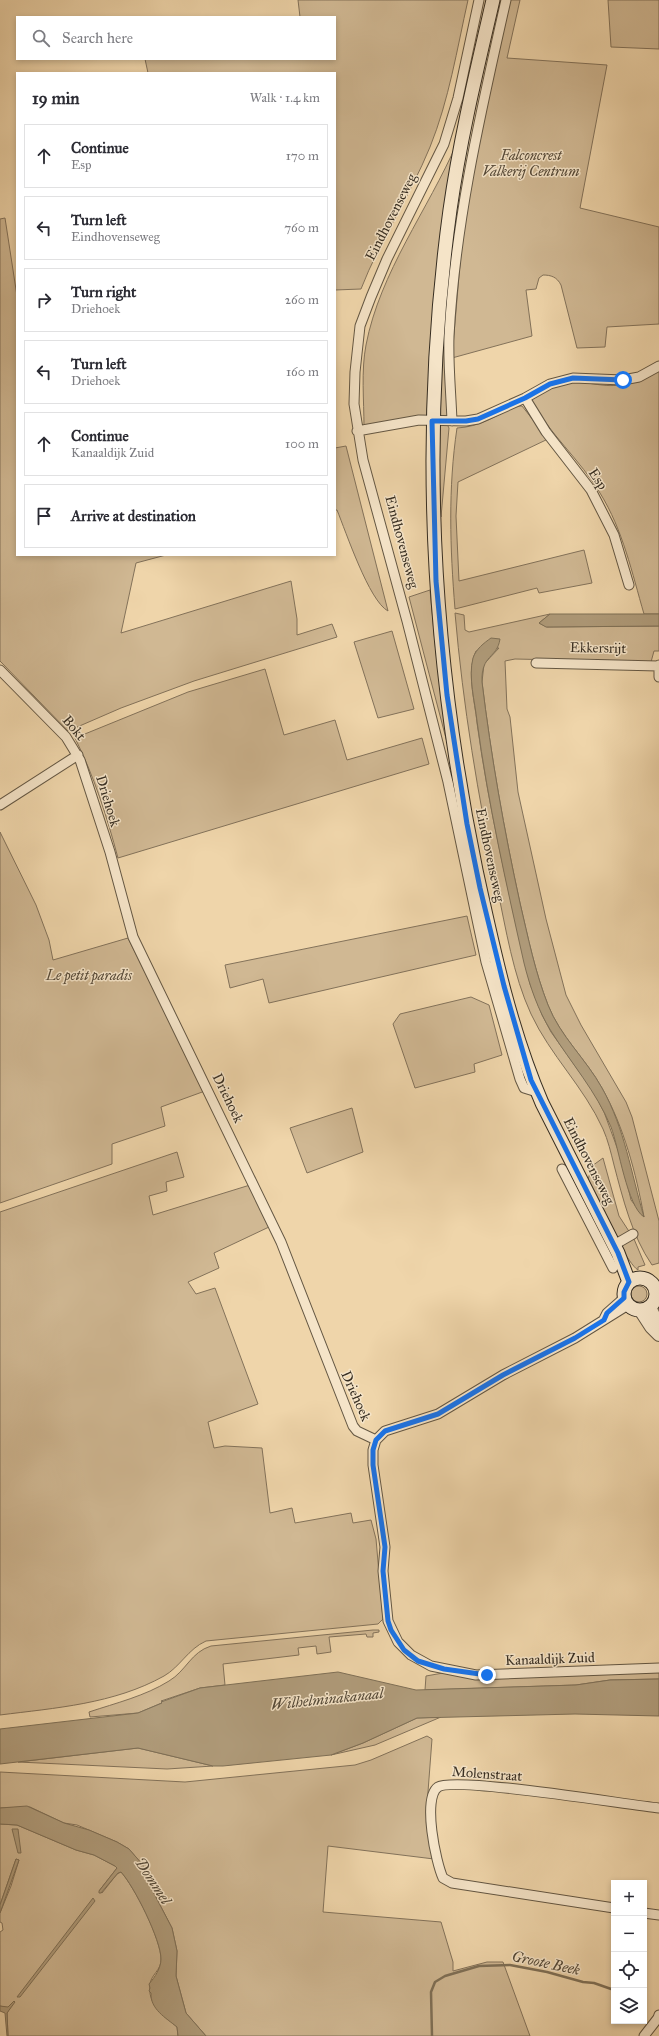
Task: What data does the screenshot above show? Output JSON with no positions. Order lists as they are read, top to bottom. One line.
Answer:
{"streets":{"main road":["Eindhovenseweg"],"street":["Esp","Ekkersrijt","Bokt","Driehoek","Kanaaldijk Zuid","Molenstraat"]},"crossings":[["Eindhovenseweg","Driehoek"],["Bokt","Driehoek"],["Driehoek","Kanaaldijk Zuid"]],"water":["Wilhelminakanaal","Dommel","Groote Beek"],"parks":["Falconcrest Valkerij Centrum","Le petit paradis"],"page":{"search":"Search here","heading":["19 min","Walk · 1.4 km"],"list":[["Continue","Esp","170 m"],["Turn left","Eindhovenseweg","760 m"],["Turn right","Driehoek","260 m"],["Turn left","Driehoek","160 m"],["Continue","Kanaaldijk Zuid","100 m"],"Arrive at destination"],"map_buttons":["+","−"]}}
